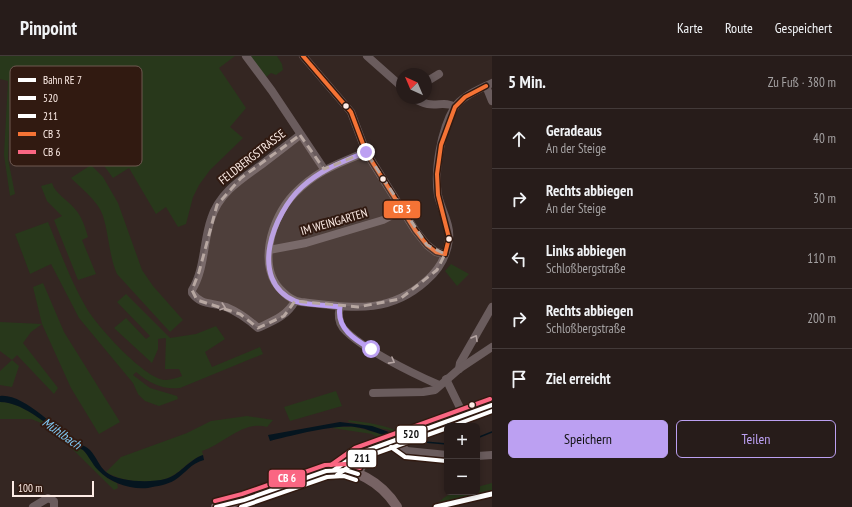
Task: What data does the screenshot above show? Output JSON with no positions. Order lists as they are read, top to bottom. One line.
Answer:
{"streets":{"street":["FELDBERGSTRASSE","IM WEINGARTEN"]},"water":["Mühlbach"],"lines":["transit line 520","transit line 211"],"legend":["Bahn RE 7","520","211","CB 3","CB 6"],"scale_bar":"100 m","north":"top left","page":{"header":"Pinpoint","nav":["Karte","Route","Gespeichert"],"heading":["5 Min.","Zu Fuß · 380 m"],"list":[["Geradeaus","An der Steige","40 m"],["Rechts abbiegen","An der Steige","30 m"],["Links abbiegen","Schloßbergstraße","110 m"],["Rechts abbiegen","Schloßbergstraße","200 m"],"Ziel erreicht"],"buttons":["Speichern","Teilen"],"map_buttons":["+","−"],"scale":"100 m"}}
